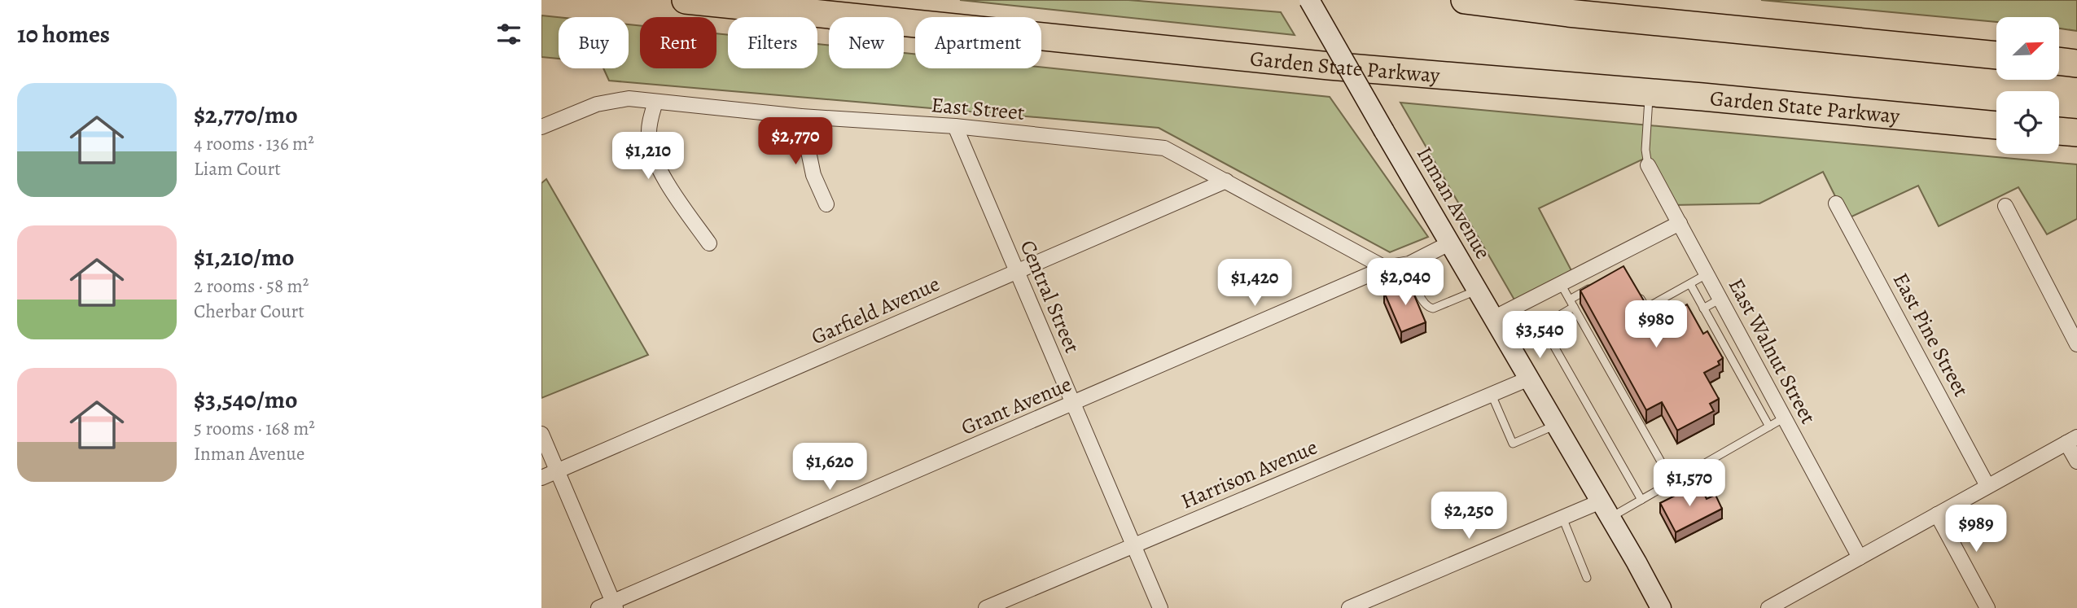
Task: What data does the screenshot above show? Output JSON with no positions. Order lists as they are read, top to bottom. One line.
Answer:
{"streets":{"highway":["Garden State Parkway"],"main road":["Inman Avenue"],"street":["East Street","Central Street","Garfield Avenue","East Pine Street","East Walnut Street","Grant Avenue","Harrison Avenue"]},"crossings":[["East Street","Central Street"],["East Street","Garfield Avenue"],["East Street","Grant Avenue"],["Inman Avenue","Grant Avenue"],["Inman Avenue","Harrison Avenue"],["Central Street","Garfield Avenue"],["Central Street","Grant Avenue"],["Central Street","Harrison Avenue"]],"north":"top right","page":{"heading":"10 homes","chip":["Buy","Rent","Filters","New","Apartment"],"list":[{"name":"$2,770/mo","note":"4 rooms · 136 m² · Liam Court"},{"name":"$1,210/mo","note":"2 rooms · 58 m² · Cherbar Court"},{"name":"$3,540/mo","note":"5 rooms · 168 m² · Inman Avenue"}],"price":["$2,770","$1,210","$2,040","$1,420","$980","$3,540","$1,620","$1,570","$2,250","$989"]}}
